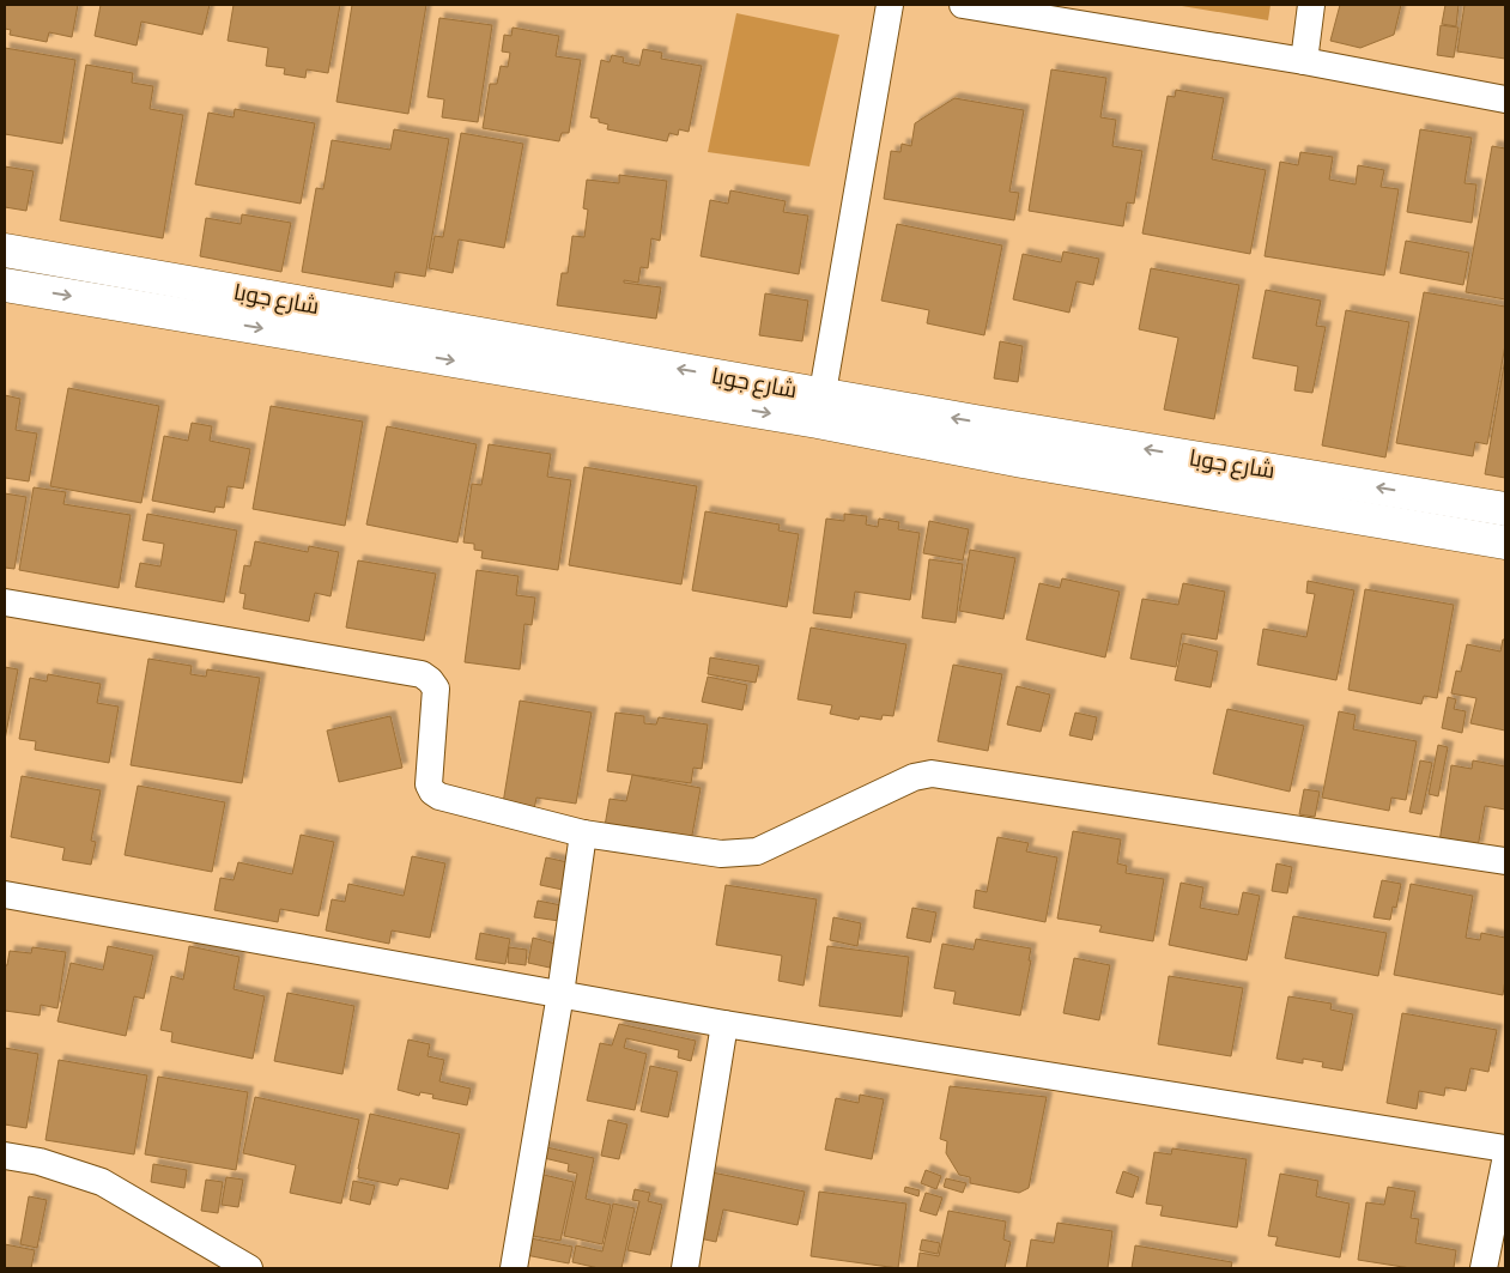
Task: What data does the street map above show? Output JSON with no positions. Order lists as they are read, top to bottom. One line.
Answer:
{"streets":{"street":["شارع جوبا"]}}
